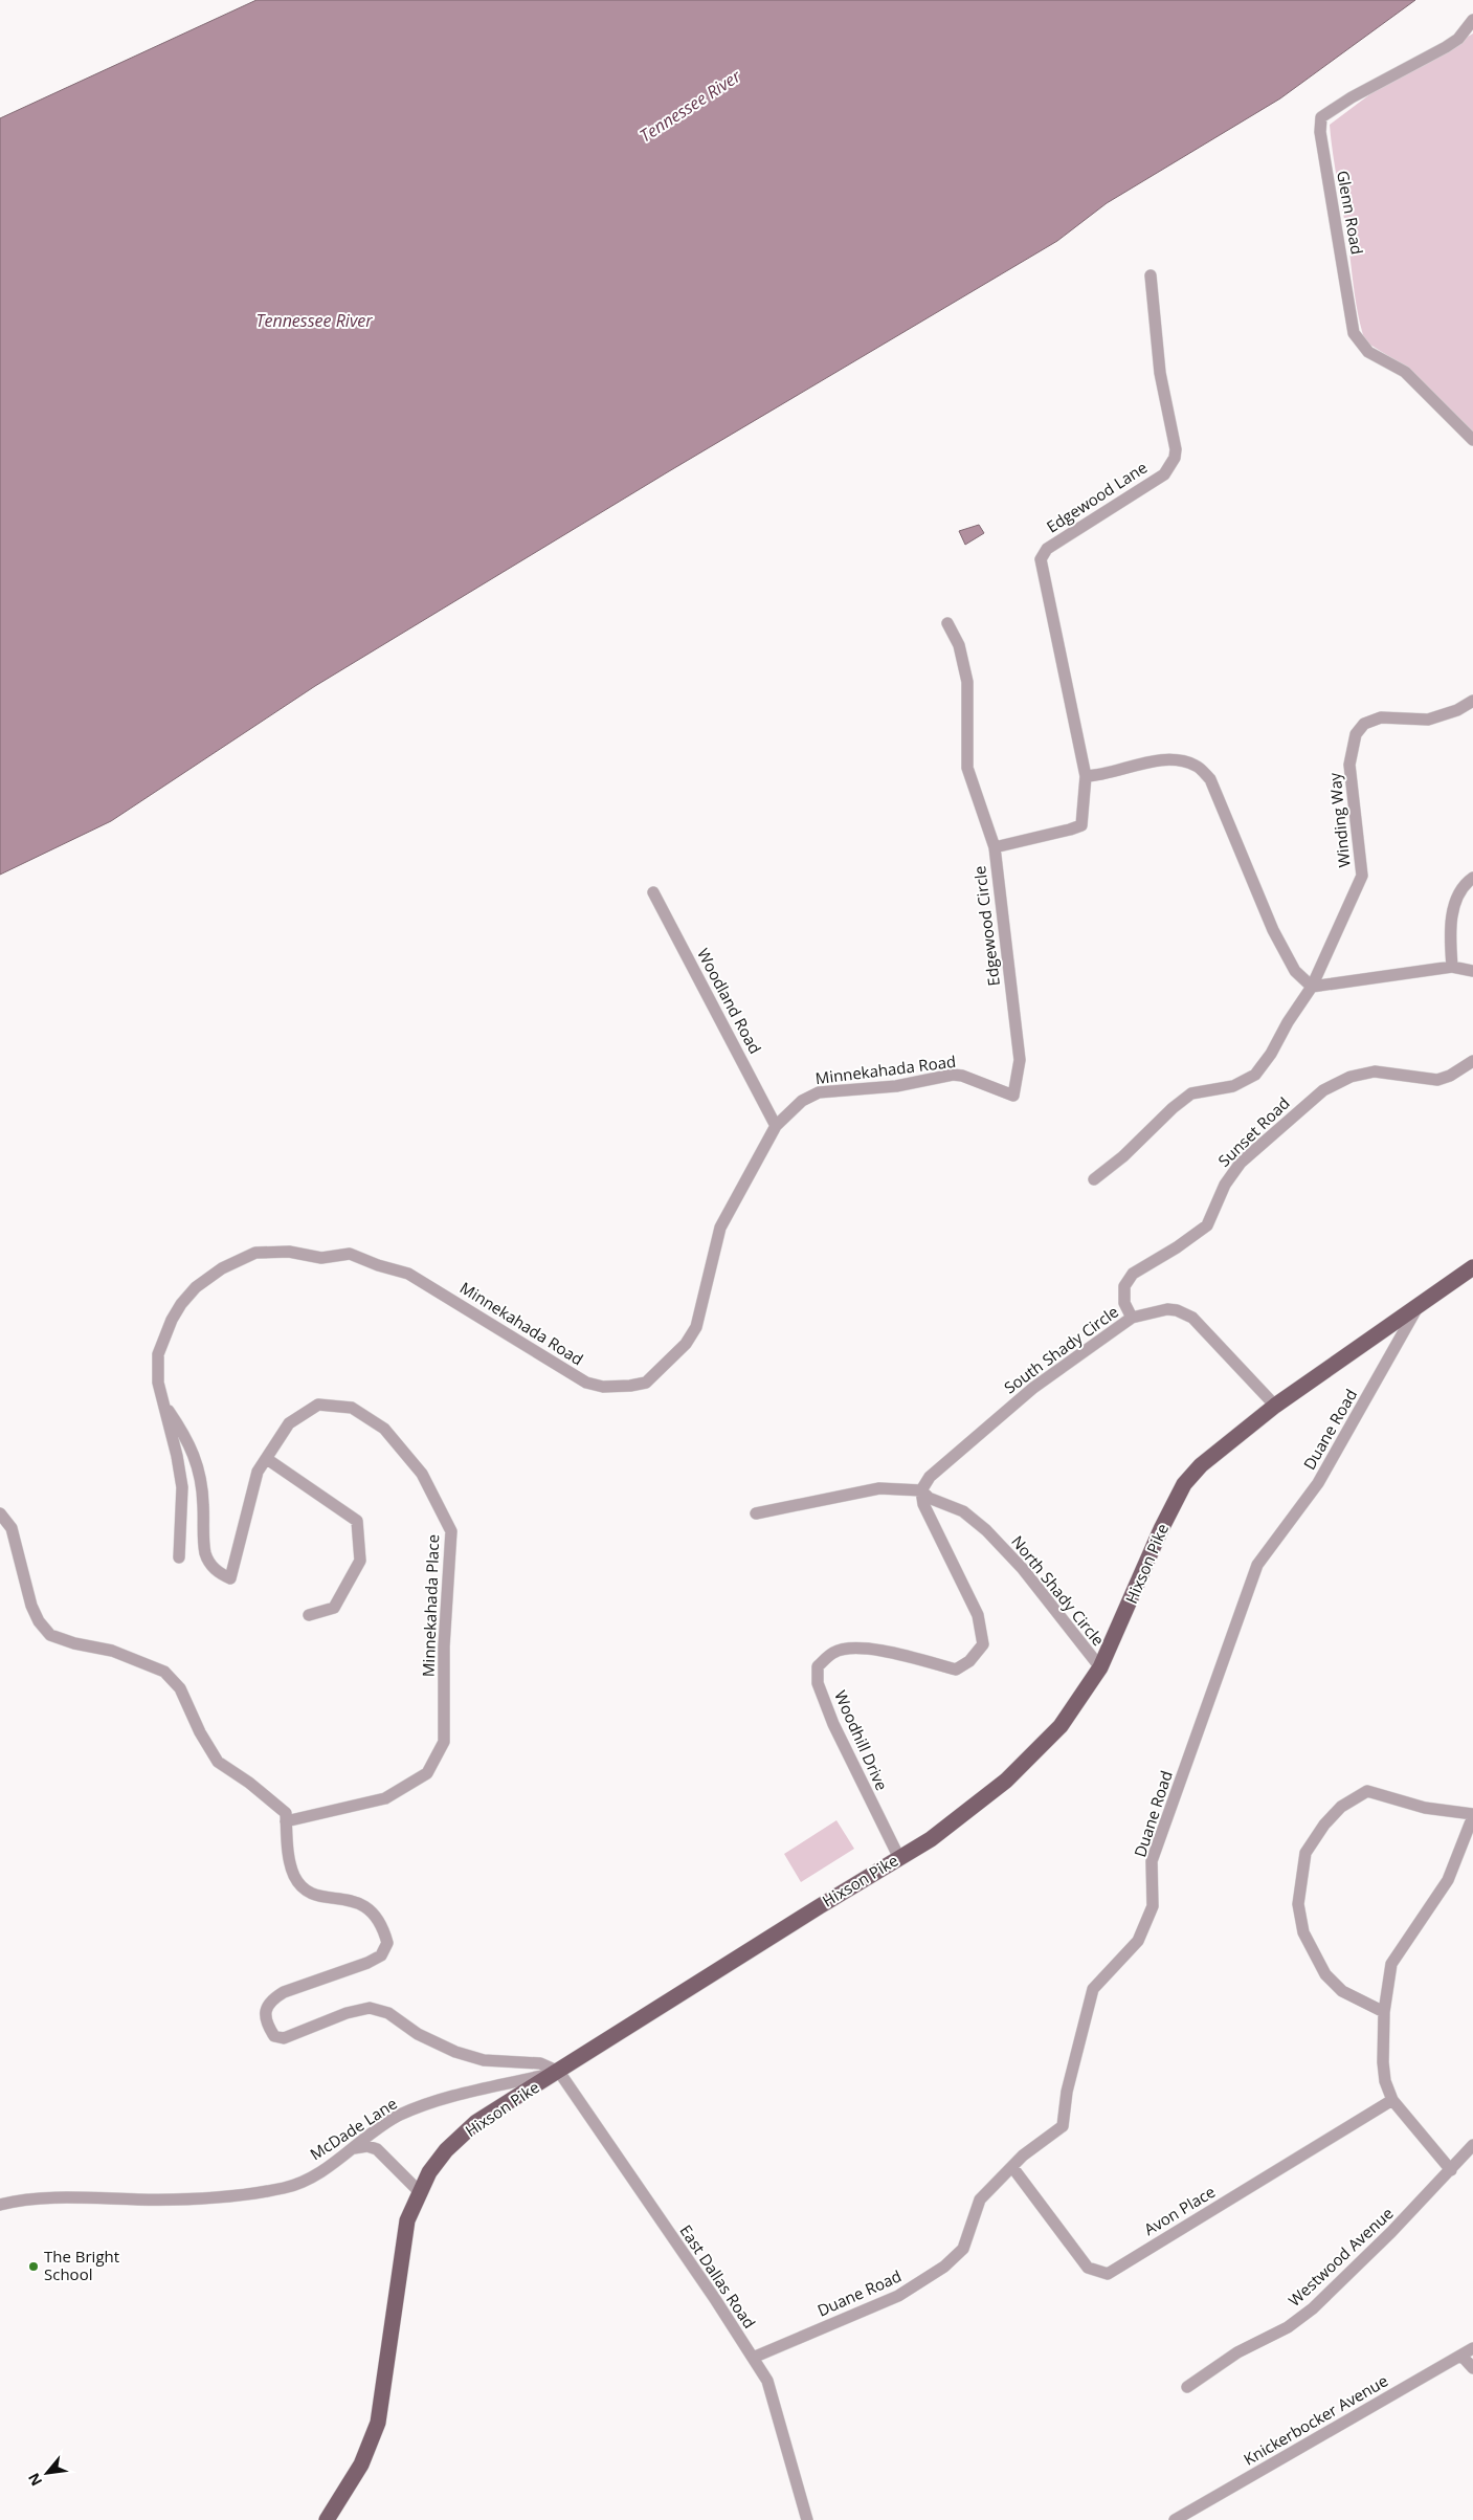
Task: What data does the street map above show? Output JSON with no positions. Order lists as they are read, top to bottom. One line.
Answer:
{"streets":{"main road":["Hixson Pike"],"street":["Glenn Road","Edgewood Lane","Winding Way","Edgewood Circle","Woodland Road","Minnekahada Road","Sunset Road","South Shady Circle","Duane Road","North Shady Circle","Minnekahada Place","Woodhill Drive","McDade Lane","Avon Place","Westwood Avenue","East Dallas Road","Knickerbocker Avenue"]},"crossings":[["Edgewood Lane","Edgewood Circle"],["Edgewood Circle","Minnekahada Road"],["Woodland Road","Minnekahada Road"],["Minnekahada Road","Minnekahada Place"],["Sunset Road","South Shady Circle"],["South Shady Circle","Hixson Pike"],["South Shady Circle","North Shady Circle"],["South Shady Circle","Woodhill Drive"],["Duane Road","Hixson Pike"],["Duane Road","Avon Place"],["Duane Road","East Dallas Road"],["Hixson Pike","North Shady Circle"],["Hixson Pike","Woodhill Drive"],["Hixson Pike","McDade Lane"],["Hixson Pike","East Dallas Road"],["North Shady Circle","Woodhill Drive"],["McDade Lane","East Dallas Road"]],"water":["Tennessee River"],"places":["The Bright School"],"north":"bottom left"}
